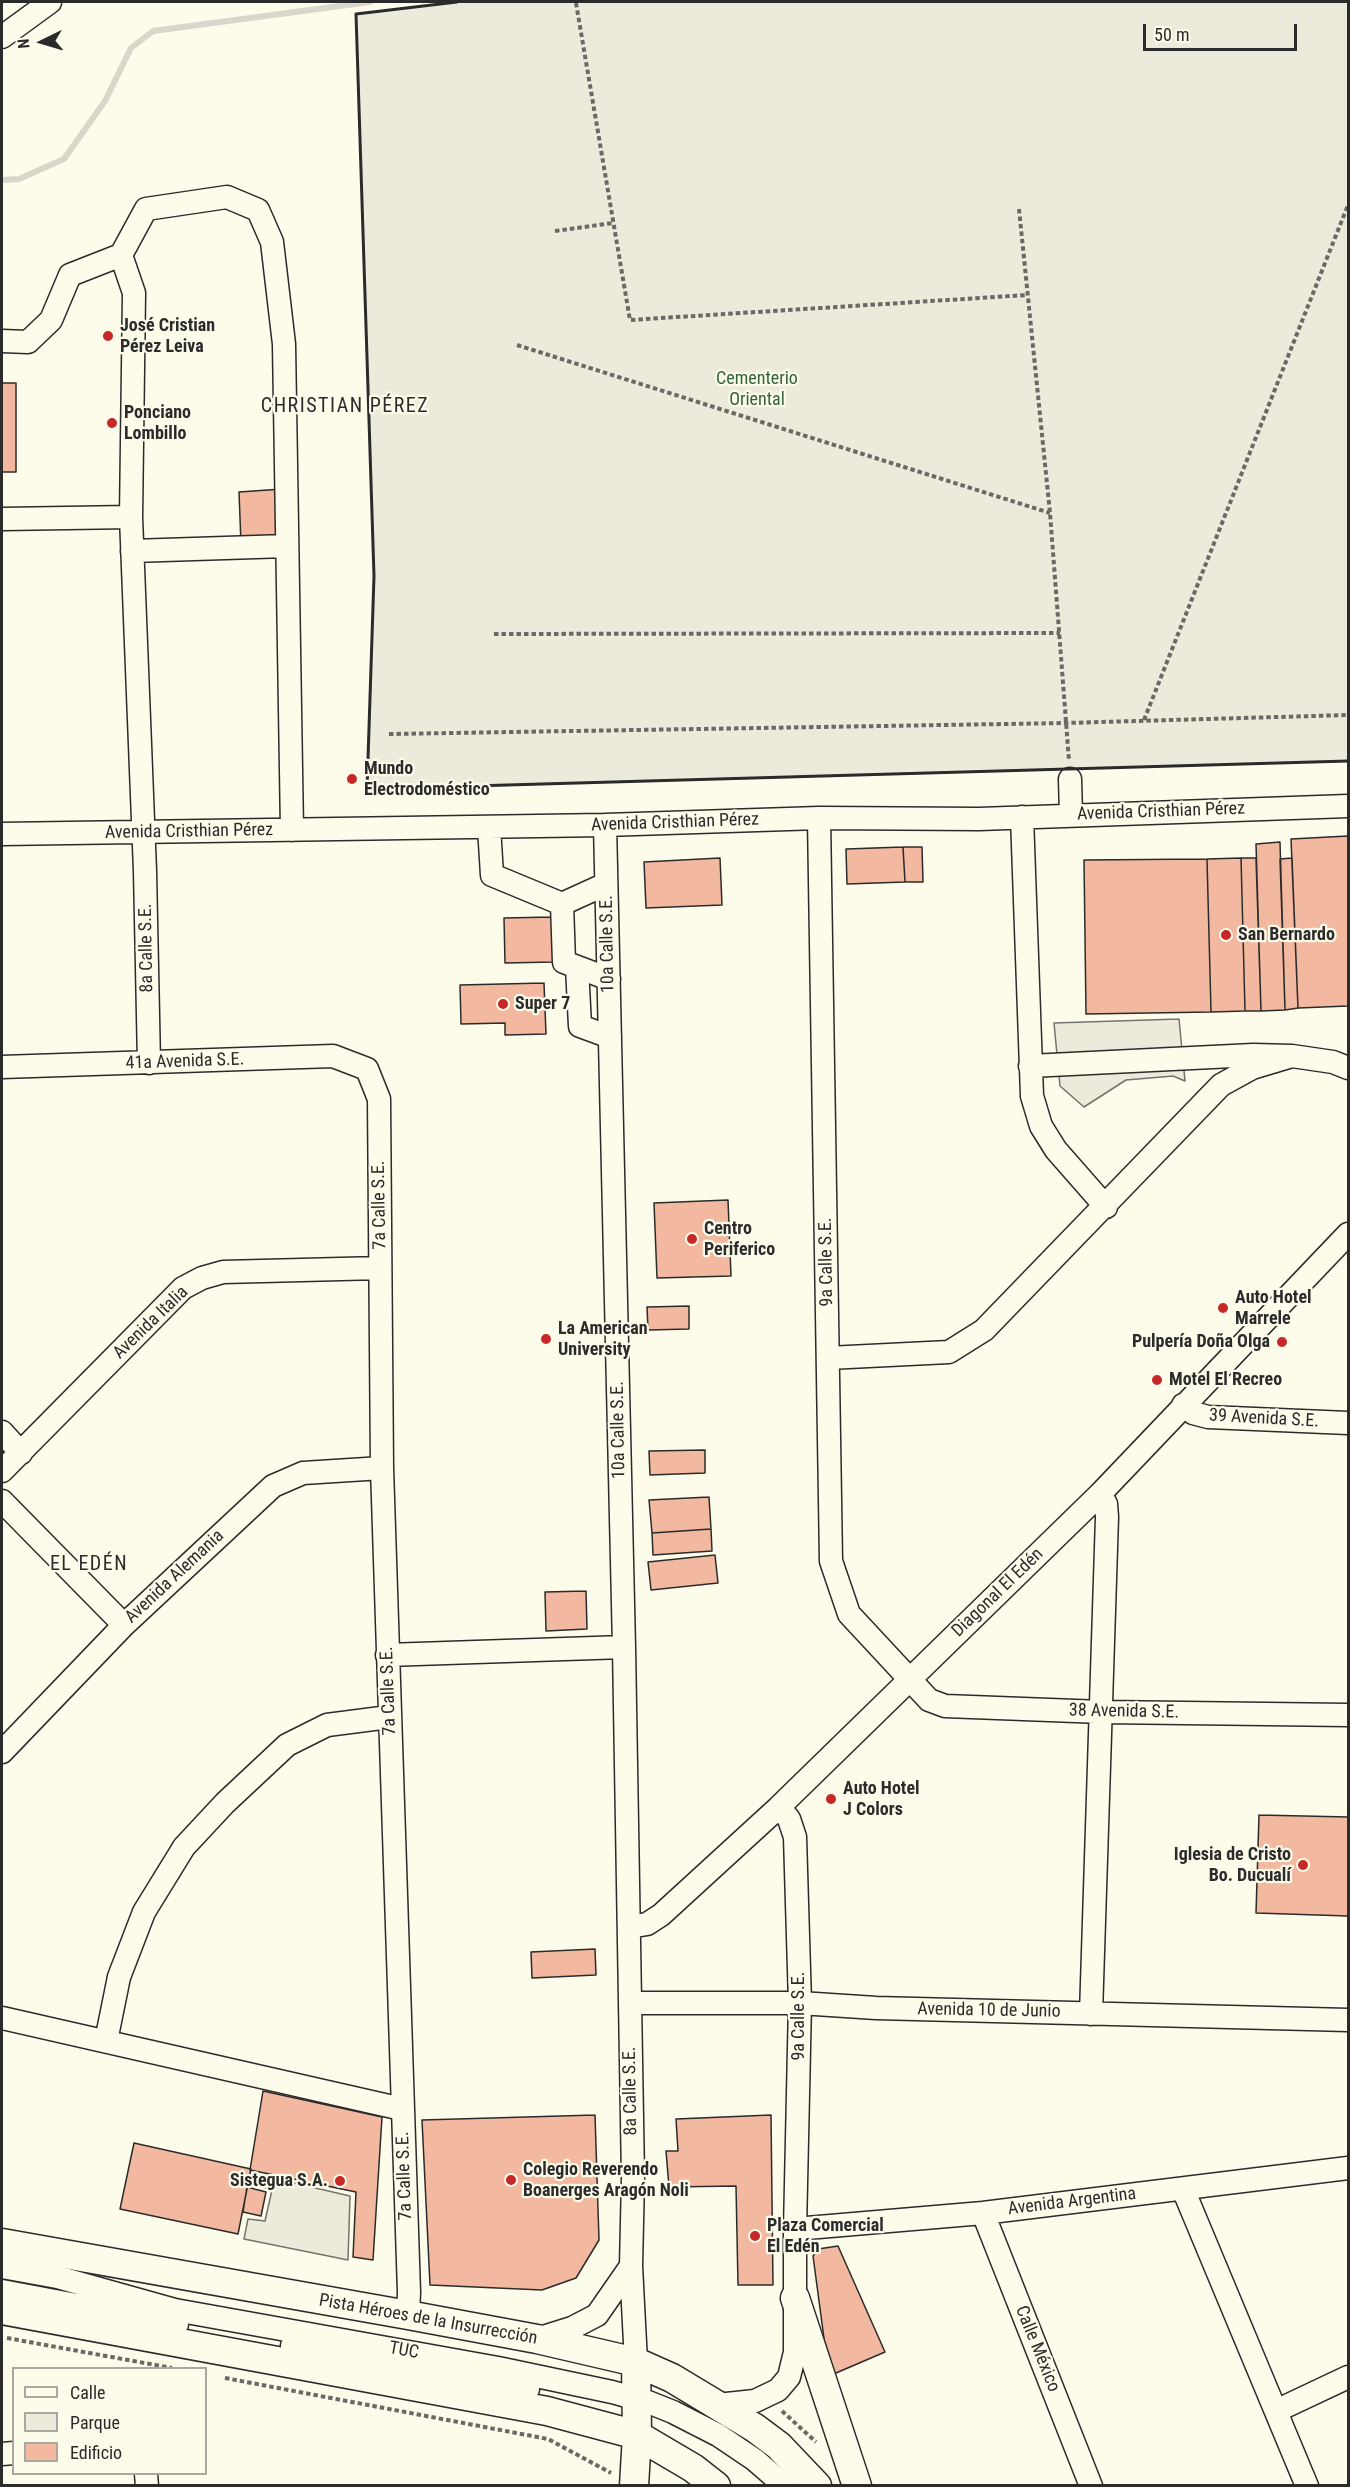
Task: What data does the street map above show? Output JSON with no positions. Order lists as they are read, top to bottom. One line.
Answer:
{"streets":{"main road":["Pista Héroes de la Insurrección"],"street":["Avenida Cristhian Pérez","10a Calle S.E.","8a Calle S.E.","41a Avenida S.E.","7a Calle S.E.","9a Calle S.E.","Avenida Italia","39 Avenida S.E.","Avenida Alemania","Diagonal El Edén","38 Avenida S.E.","Avenida 10 de Junio","Avenida Argentina","Calle México","TUC"]},"crossings":[["Avenida Cristhian Pérez","10a Calle S.E."],["Avenida Cristhian Pérez","8a Calle S.E."],["Avenida Cristhian Pérez","9a Calle S.E."],["10a Calle S.E.","8a Calle S.E."],["10a Calle S.E.","Diagonal El Edén"],["8a Calle S.E.","41a Avenida S.E."],["8a Calle S.E.","Diagonal El Edén"],["8a Calle S.E.","Avenida 10 de Junio"],["8a Calle S.E.","Pista Héroes de la Insurrección"],["41a Avenida S.E.","7a Calle S.E."],["7a Calle S.E.","Avenida Italia"],["7a Calle S.E.","Avenida Alemania"],["7a Calle S.E.","Pista Héroes de la Insurrección"],["9a Calle S.E.","Diagonal El Edén"],["9a Calle S.E.","38 Avenida S.E."],["9a Calle S.E.","Avenida 10 de Junio"],["9a Calle S.E.","Avenida Argentina"],["9a Calle S.E.","Pista Héroes de la Insurrección"],["39 Avenida S.E.","Diagonal El Edén"],["Diagonal El Edén","38 Avenida S.E."],["Avenida Argentina","Calle México"]],"districts":["CHRISTIAN PÉREZ","EL EDÉN"],"parks":["Cementerio Oriental"],"places":["José Cristian Pérez Leiva","Ponciano Lombillo","Mundo Electrodoméstico","San Bernardo","Super 7","Centro Periferico","Auto Hotel Marrele","La American University","Pulpería Doña Olga","Motel El Recreo","Auto Hotel J Colors","Iglesia de Cristo Bo. Ducualí","Colegio Reverendo Boanerges Aragón Noli","Sistegua S.A.","Plaza Comercial El Edén"],"legend":["Calle","Parque","Edificio"],"scale_bar":"50 m","north":"left"}
